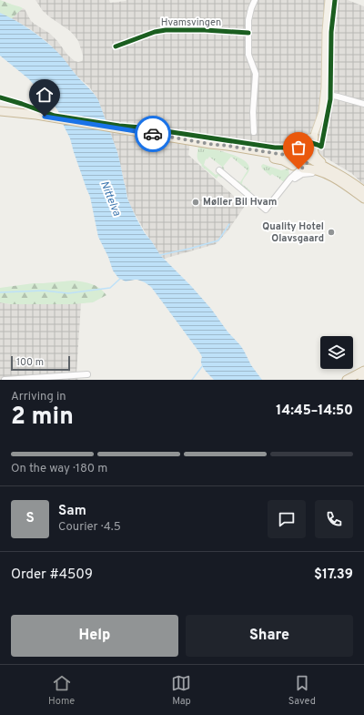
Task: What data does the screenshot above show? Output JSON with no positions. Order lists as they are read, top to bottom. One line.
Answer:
{"streets":{"street":["Hvamsvingen"]},"water":["Nittelva"],"places":["Møller Bil Hvam","Quality Hotel Olavsgaard"],"scale_bar":"100 m","page":{"scale":"100 m","heading":["2 min","Arriving in","14:45–14:50"],"panel":["Sam","Courier · 4.5","Order #4509","$17.39"],"bar":"On the way · 180 m","round":"S","buttons":["Help","Share"],"tabs":["Home","Map","Saved"]}}
